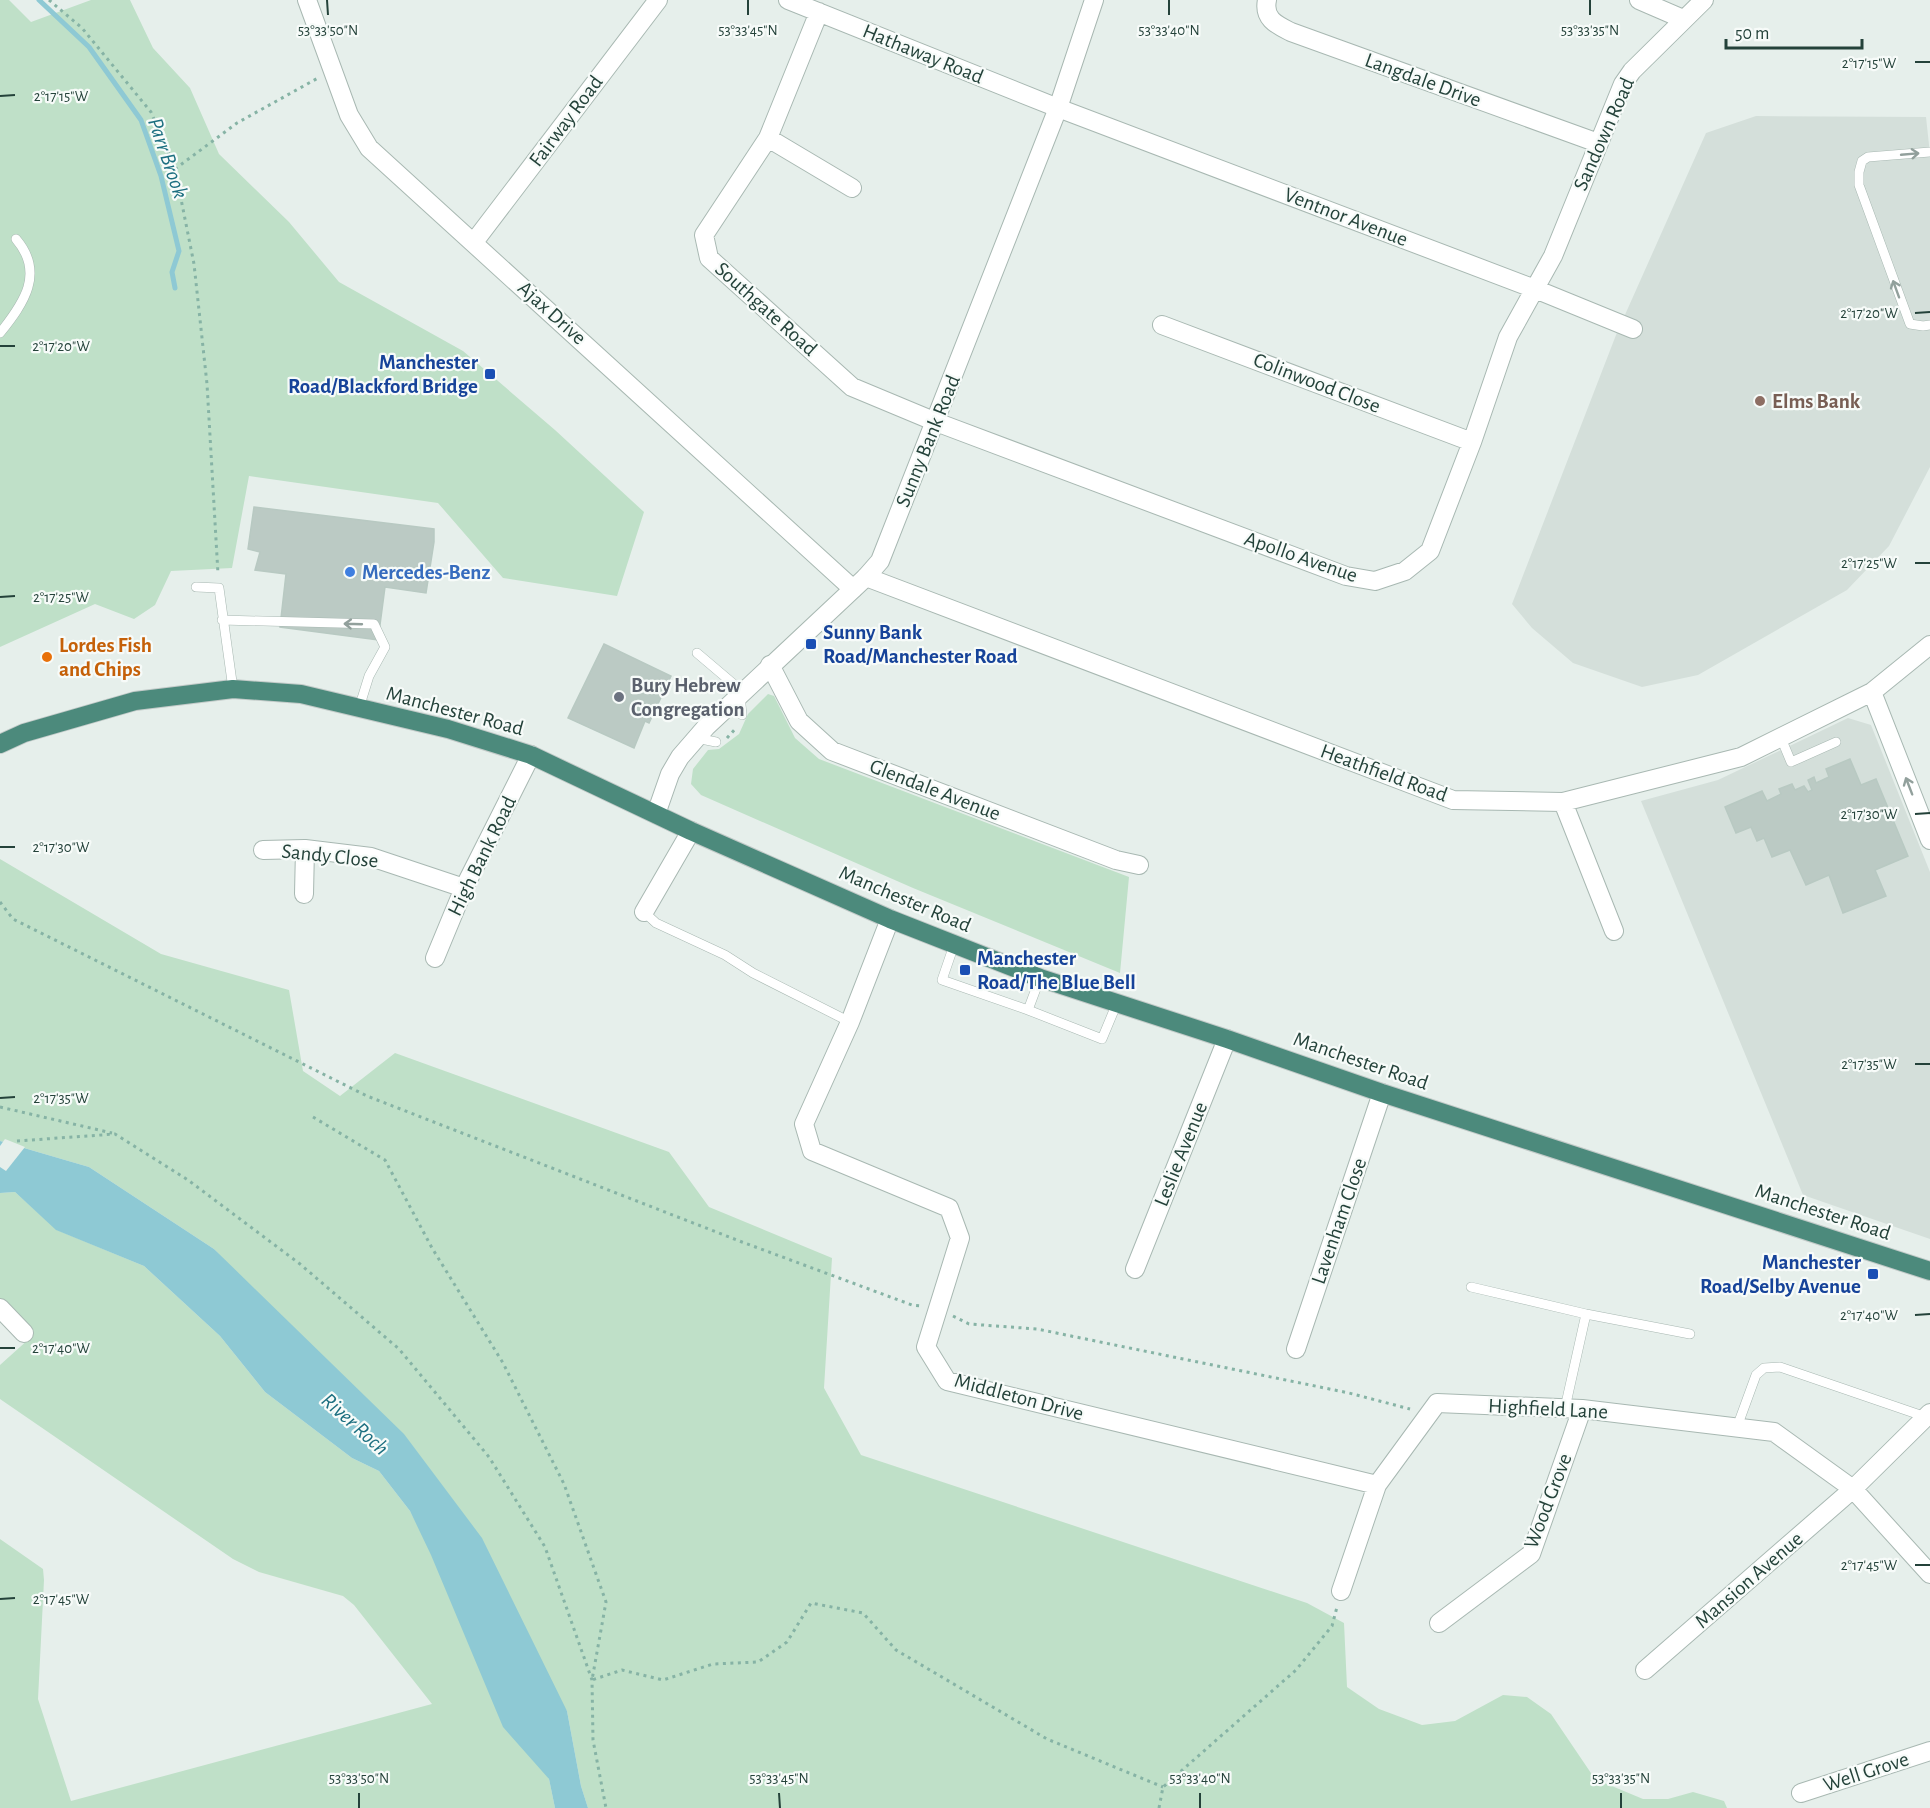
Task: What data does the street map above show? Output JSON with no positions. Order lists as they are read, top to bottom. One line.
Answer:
{"streets":{"highway":["Manchester Road"],"street":["Hathaway Road","Langdale Drive","Fairway Road","Sandown Road","Ventnor Avenue","Southgate Road","Ajax Drive","Colinwood Close","Sunny Bank Road","Apollo Avenue","Heathfield Road","Glendale Avenue","Sandy Close","High Bank Road","Leslie Avenue","Lavenham Close","Middleton Drive","Highfield Lane","Wood Grove","Mansion Avenue","Well Grove"]},"crossings":[["Hathaway Road","Ventnor Avenue"],["Hathaway Road","Southgate Road"],["Hathaway Road","Sunny Bank Road"],["Langdale Drive","Sandown Road"],["Fairway Road","Ajax Drive"],["Sandown Road","Ventnor Avenue"],["Sandown Road","Apollo Avenue"],["Ventnor Avenue","Sunny Bank Road"],["Ventnor Avenue","Apollo Avenue"],["Southgate Road","Sunny Bank Road"],["Southgate Road","Apollo Avenue"],["Ajax Drive","Sunny Bank Road"],["Ajax Drive","Heathfield Road"],["Colinwood Close","Apollo Avenue"],["Sunny Bank Road","Apollo Avenue"],["Sunny Bank Road","Manchester Road"],["Sunny Bank Road","Heathfield Road"],["Sunny Bank Road","Glendale Avenue"],["Manchester Road","High Bank Road"],["Manchester Road","Leslie Avenue"],["Manchester Road","Lavenham Close"],["Manchester Road","Middleton Drive"],["Sandy Close","High Bank Road"],["Highfield Lane","Wood Grove"],["Highfield Lane","Mansion Avenue"]],"water":["Parr Brook","River Roch"],"places":{"transit":["Manchester Road/Blackford Bridge","Sunny Bank Road/Manchester Road","Manchester Road/The Blue Bell","Manchester Road/Selby Avenue"],"other":["Elms Bank","Mercedes-Benz","Lordes Fish and Chips","Bury Hebrew Congregation"]},"scale_bar":"50 m","coordinates":["53°33'50\"N","53°33'45\"N","53°33'40\"N","53°33'35\"N","2°17'15\"W","2°17'20\"W","2°17'25\"W","2°17'30\"W","2°17'35\"W","2°17'40\"W","2°17'45\"W"]}
